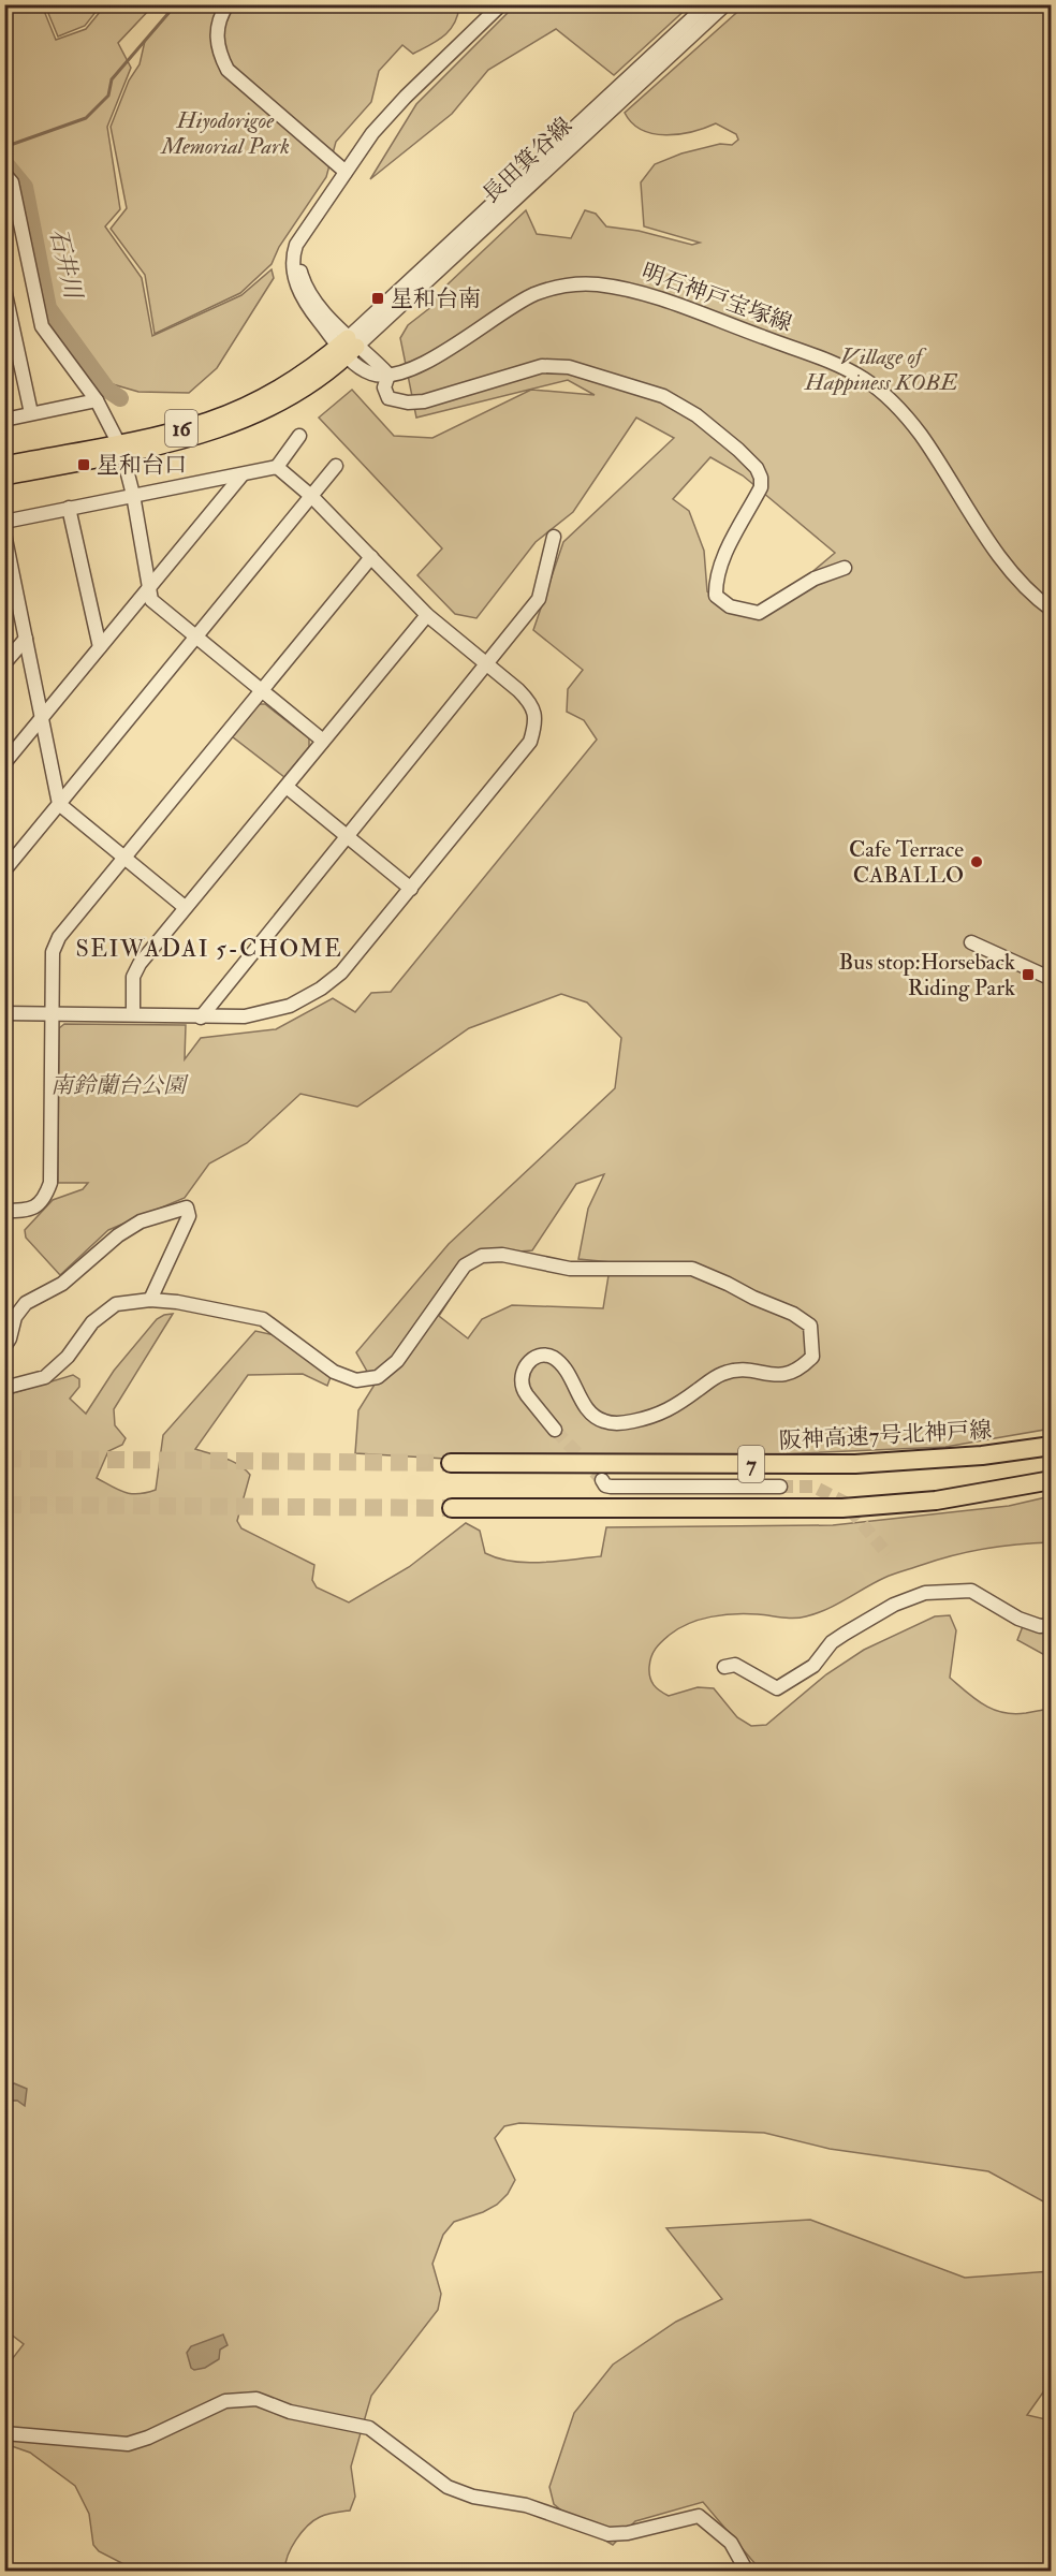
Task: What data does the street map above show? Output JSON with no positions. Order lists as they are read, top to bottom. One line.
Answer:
{"streets":{"highway":["阪神高速7号北神戸線","7"],"main road":["16"],"street":["長田箕谷線","明石神戸宝塚線"]},"crossings":[["長田箕谷線","16"]],"districts":["SEIWADAI 5-CHOME"],"water":["石井川"],"parks":["Hiyodorigoe Memorial Park","Village of Happiness KOBE","南鈴蘭台公園"],"places":{"transit":["星和台南","星和台口","Bus stop:Horseback Riding Park"],"other":["Cafe Terrace CABALLO"]}}
